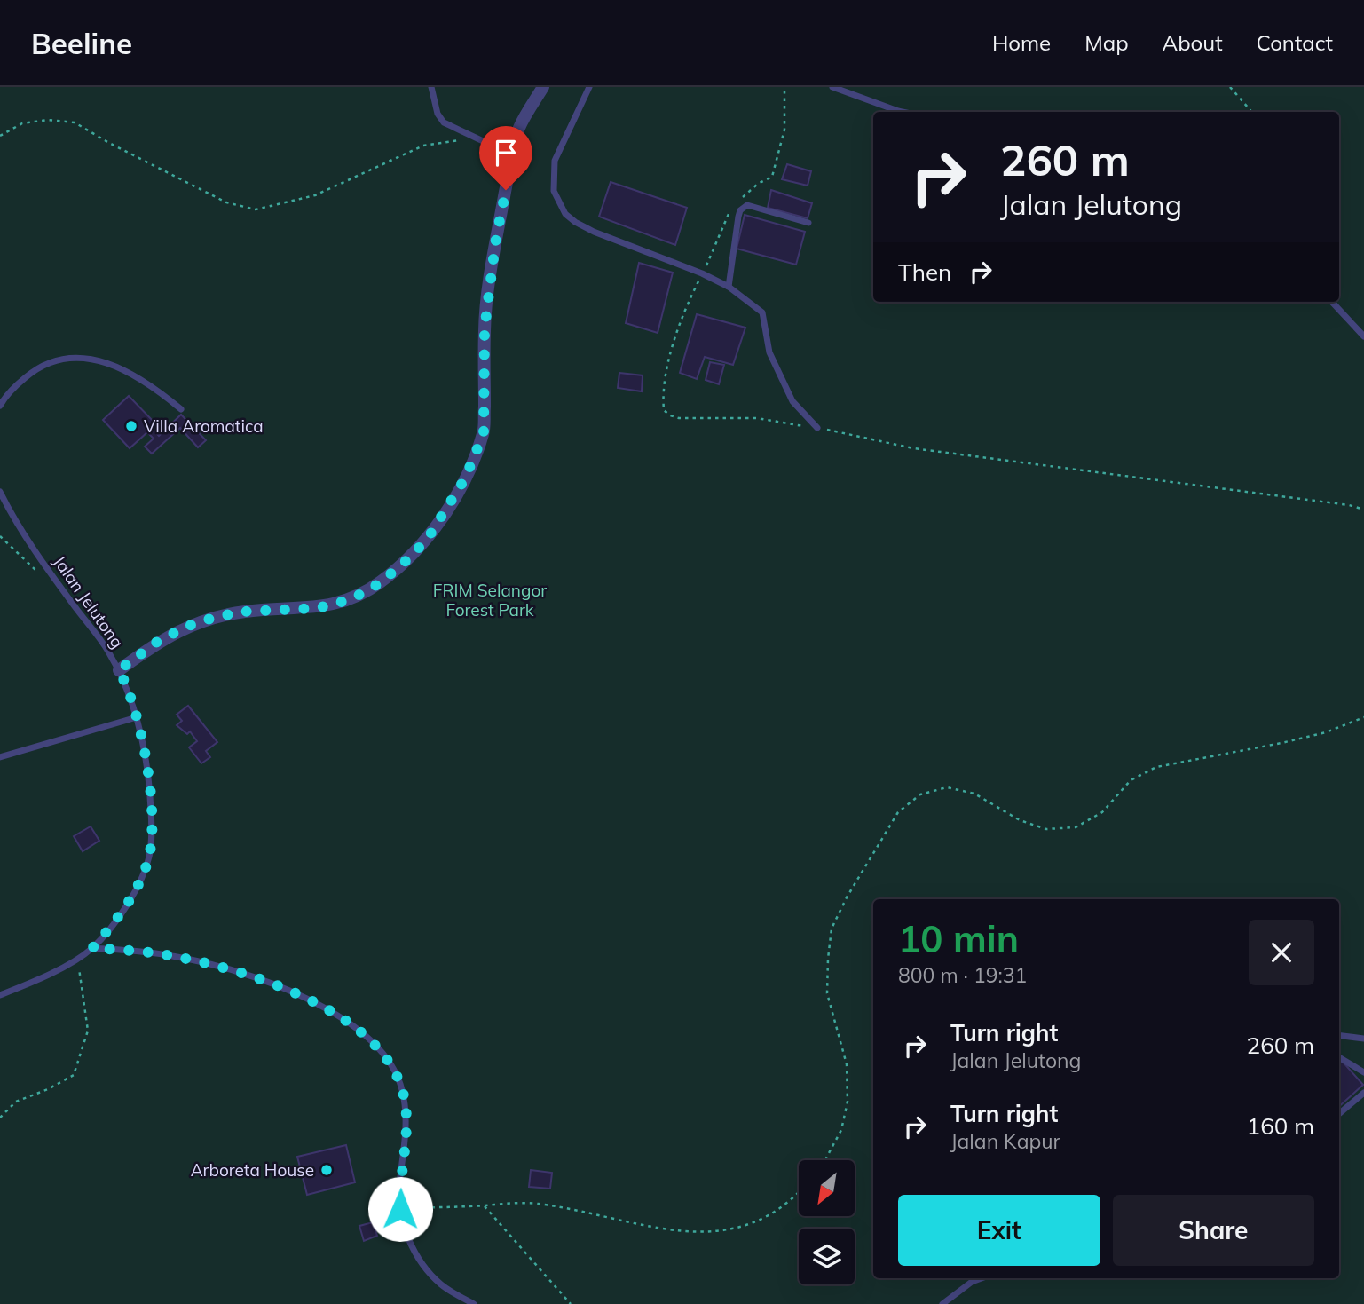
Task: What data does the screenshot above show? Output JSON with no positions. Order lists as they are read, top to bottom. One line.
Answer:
{"streets":{"lane":["Jalan Jelutong"]},"parks":["FRIM Selangor Forest Park"],"places":["Villa Aromatica","Arboreta House"],"north":"bottom left","page":{"header":"Beeline","nav":["Home","Map","About","Contact"],"turn":["260 m","Jalan Jelutong"],"then":"Then","heading":["10 min","800 m · 19:31"],"list":[{"name":"Turn right","note":"Jalan Jelutong","value":"260 m"},{"name":"Turn right","note":"Jalan Kapur","value":"160 m"}],"buttons":["Exit","Share"]}}
